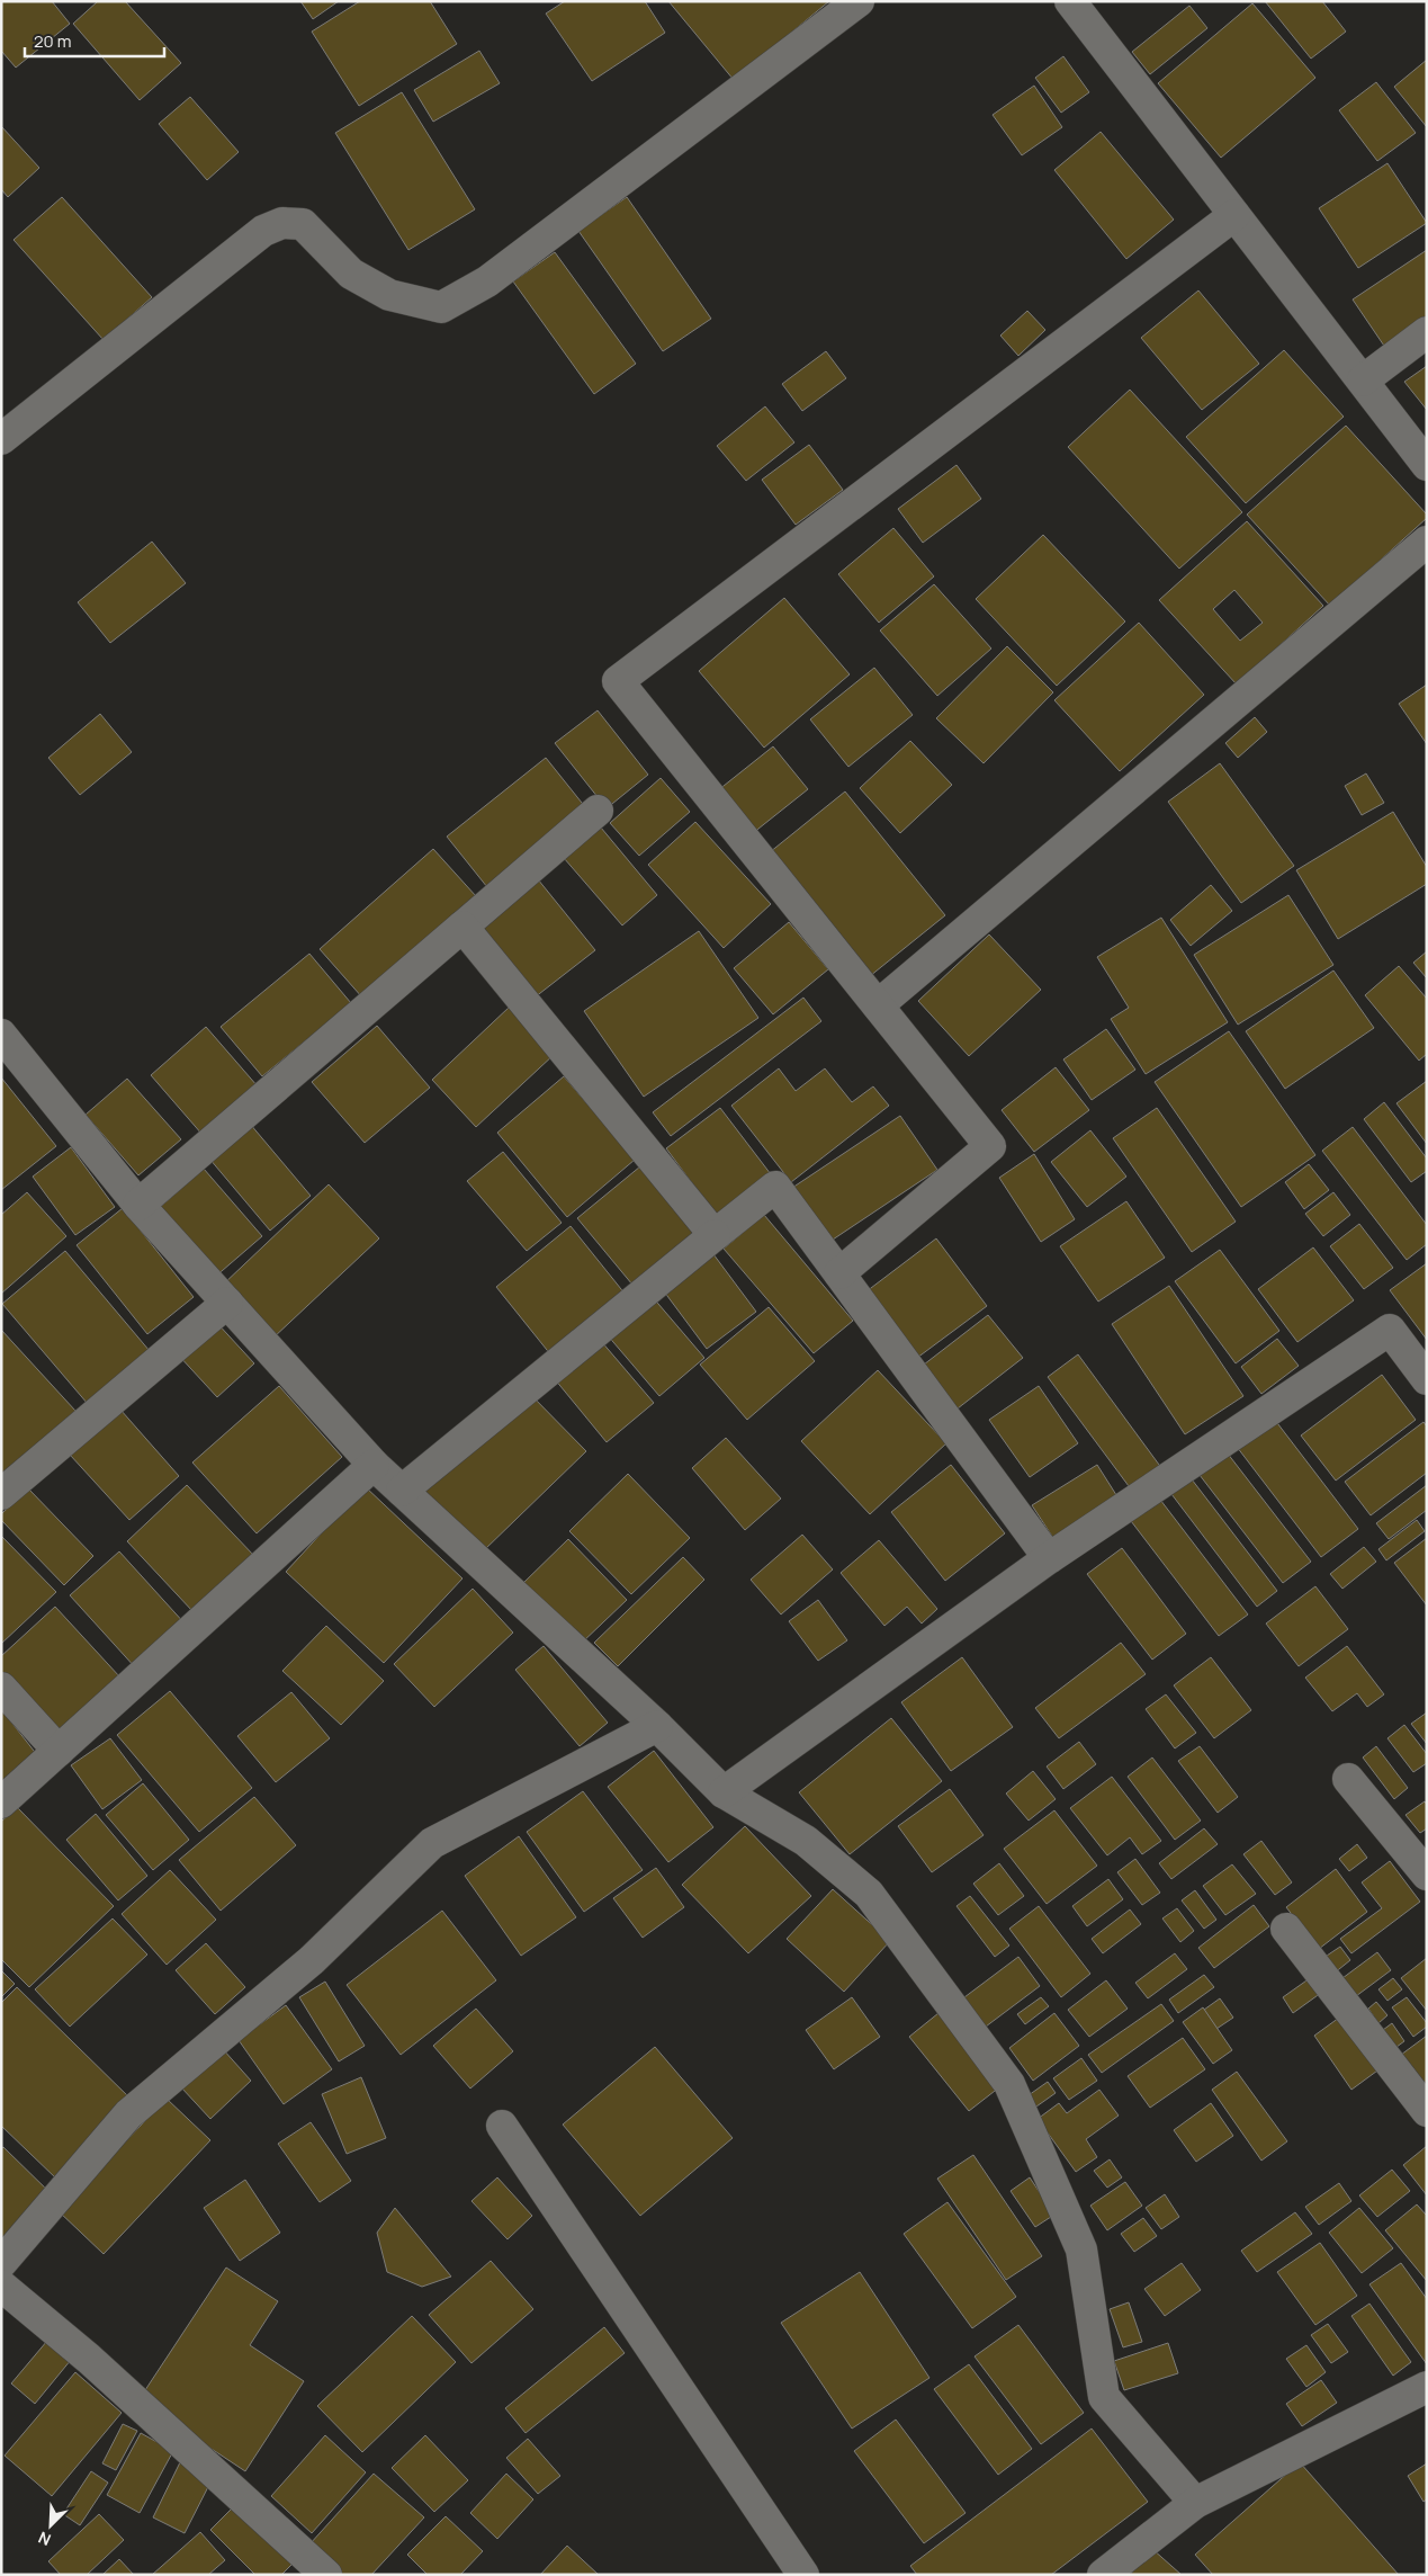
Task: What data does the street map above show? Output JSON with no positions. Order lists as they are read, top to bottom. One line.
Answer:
{"scale_bar":"20 m","north":"bottom left"}
